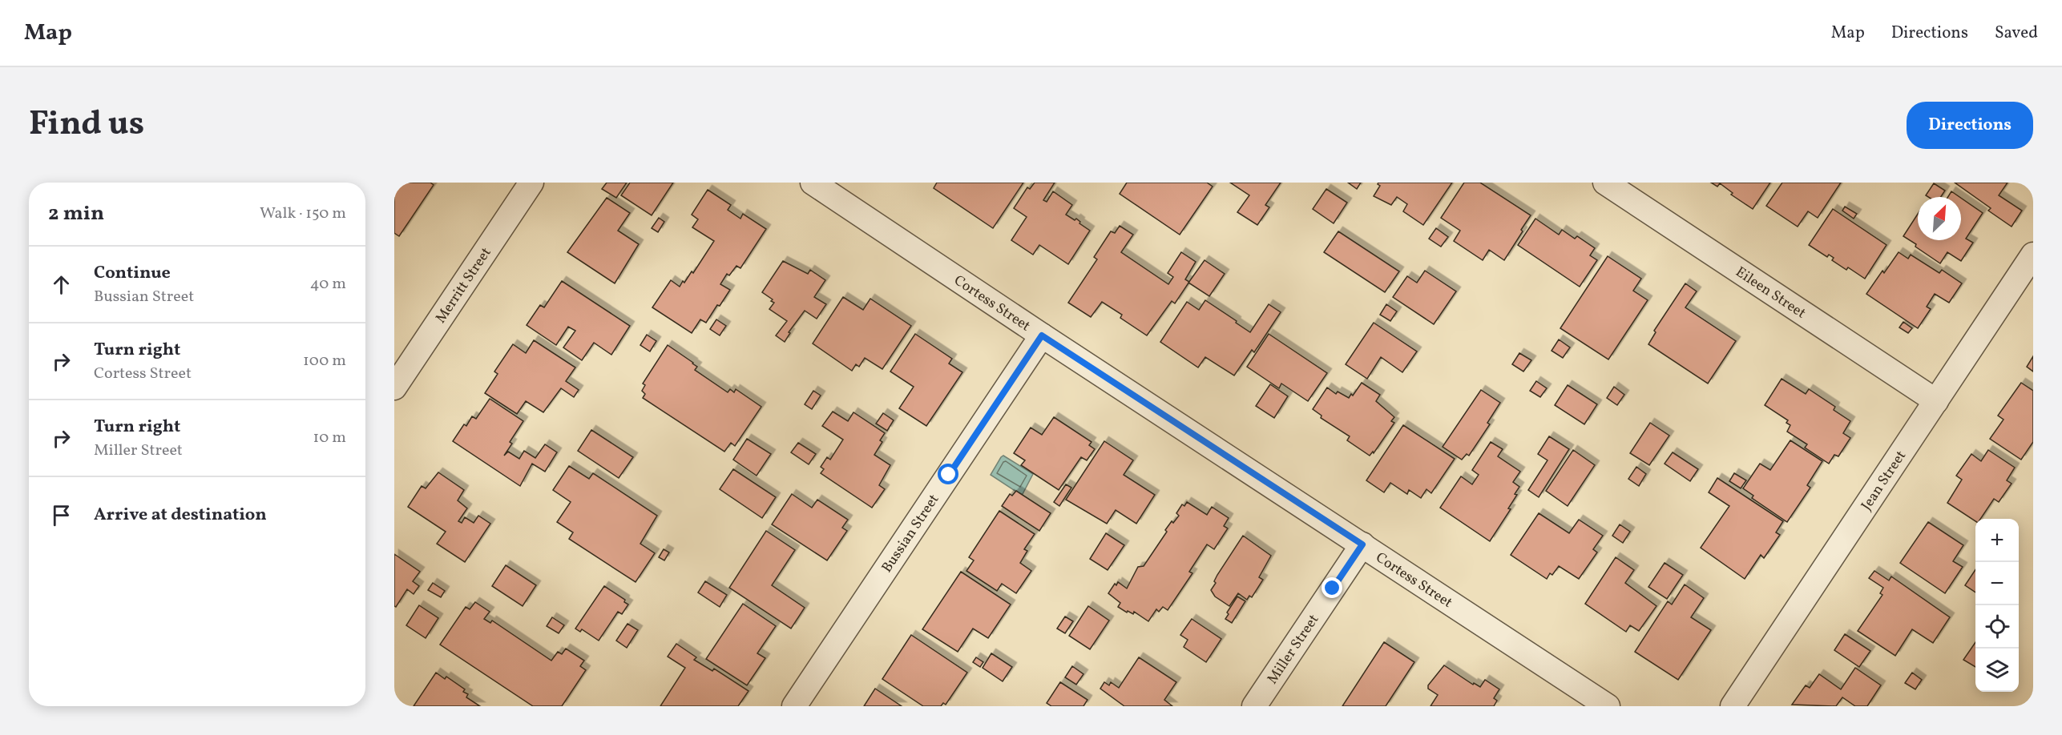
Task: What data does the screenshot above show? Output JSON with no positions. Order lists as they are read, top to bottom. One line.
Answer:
{"streets":{"street":["Merritt Street","Eileen Street","Cortess Street","Jean Street","Bussian Street","Miller Street"]},"crossings":[["Eileen Street","Jean Street"],["Cortess Street","Bussian Street"],["Cortess Street","Miller Street"]],"north":"top right","page":{"header":"Map","nav":["Map","Directions","Saved"],"title":"Find us","buttons":"Directions","heading":["2 min","Walk · 150 m"],"list":[["Continue","Bussian Street","40 m"],["Turn right","Cortess Street","100 m"],["Turn right","Miller Street","10 m"],"Arrive at destination"],"map_buttons":["+","−"]}}
